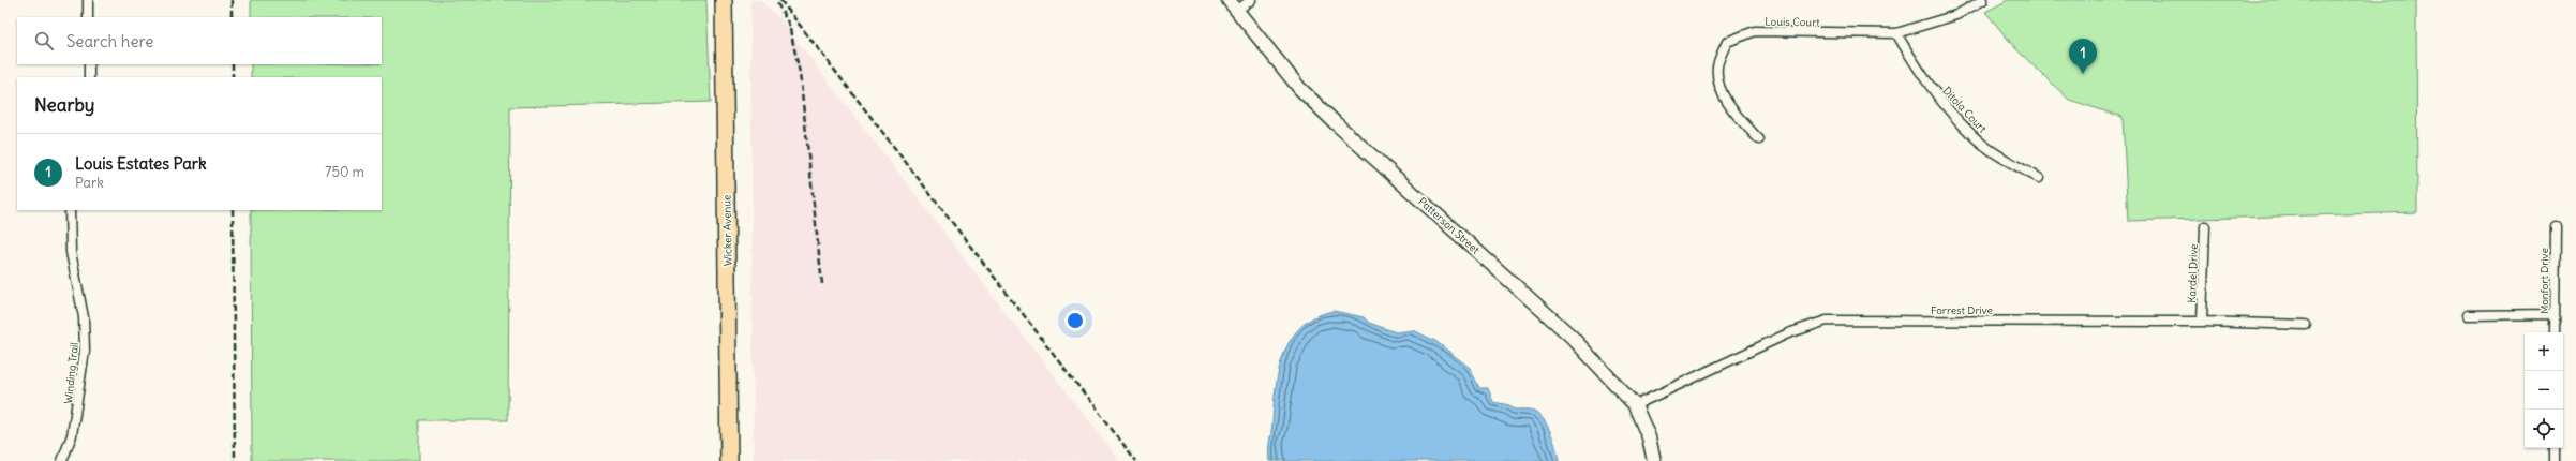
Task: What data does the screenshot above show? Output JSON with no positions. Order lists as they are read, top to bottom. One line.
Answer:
{"streets":{"highway":["Wicker Avenue"],"street":["Louis Court","Ditola Court","Patterson Street","Kardel Drive","Monfort Drive","Forrest Drive","Winding Trail"]},"crossings":[["Louis Court","Ditola Court"],["Patterson Street","Forrest Drive"],["Kardel Drive","Forrest Drive"]],"page":{"search":"Search here","pins":"1","heading":"Nearby","list":[{"mark":"1","name":"Louis Estates Park","note":"Park","value":"750 m"}],"map_buttons":["+","−"]}}
